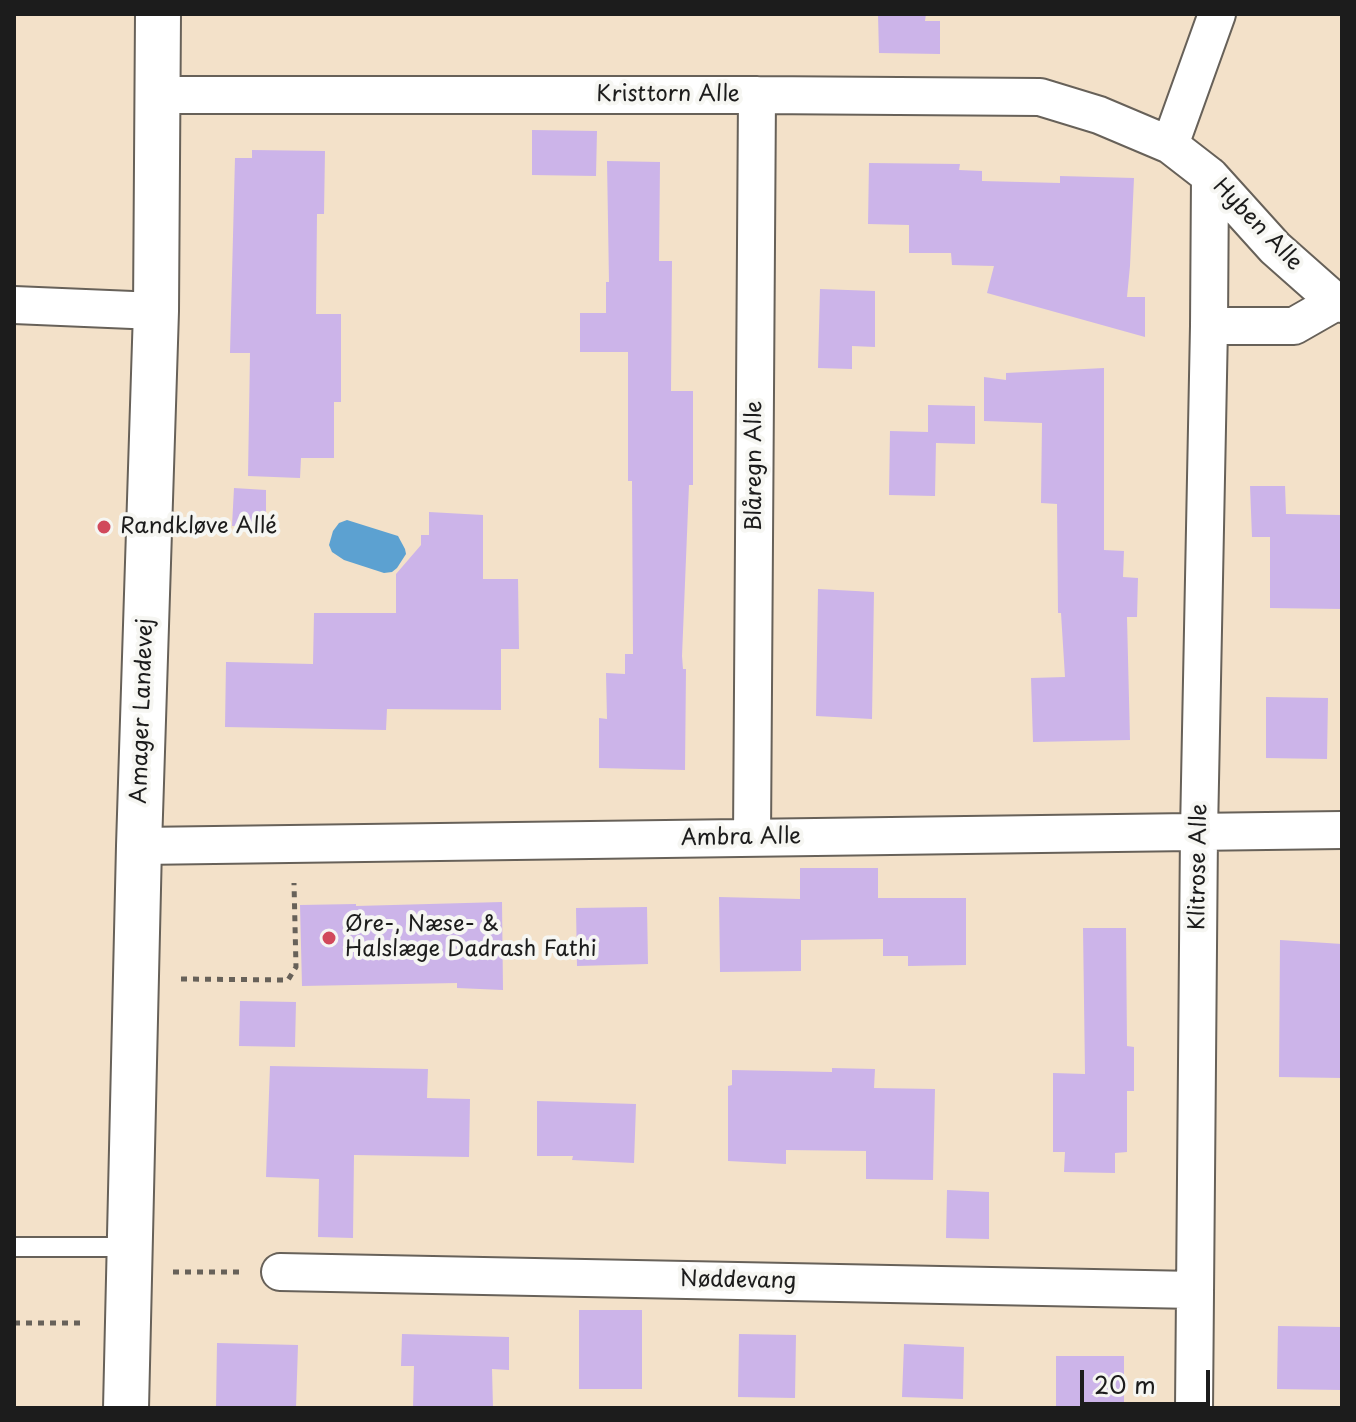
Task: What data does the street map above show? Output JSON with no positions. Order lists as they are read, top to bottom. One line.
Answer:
{"streets":{"street":["Kristtorn Alle","Hyben Alle","Blåregn Alle","Amager Landevej","Ambra Alle","Klitrose Alle","Nøddevang"]},"crossings":[["Kristtorn Alle","Hyben Alle"],["Kristtorn Alle","Blåregn Alle"],["Kristtorn Alle","Amager Landevej"],["Hyben Alle","Klitrose Alle"],["Blåregn Alle","Ambra Alle"],["Amager Landevej","Ambra Alle"],["Ambra Alle","Klitrose Alle"],["Klitrose Alle","Nøddevang"]],"places":["Randkløve Allé","Øre-, Næse- & Halslæge Dadrash Fathi"],"scale_bar":"20 m"}
